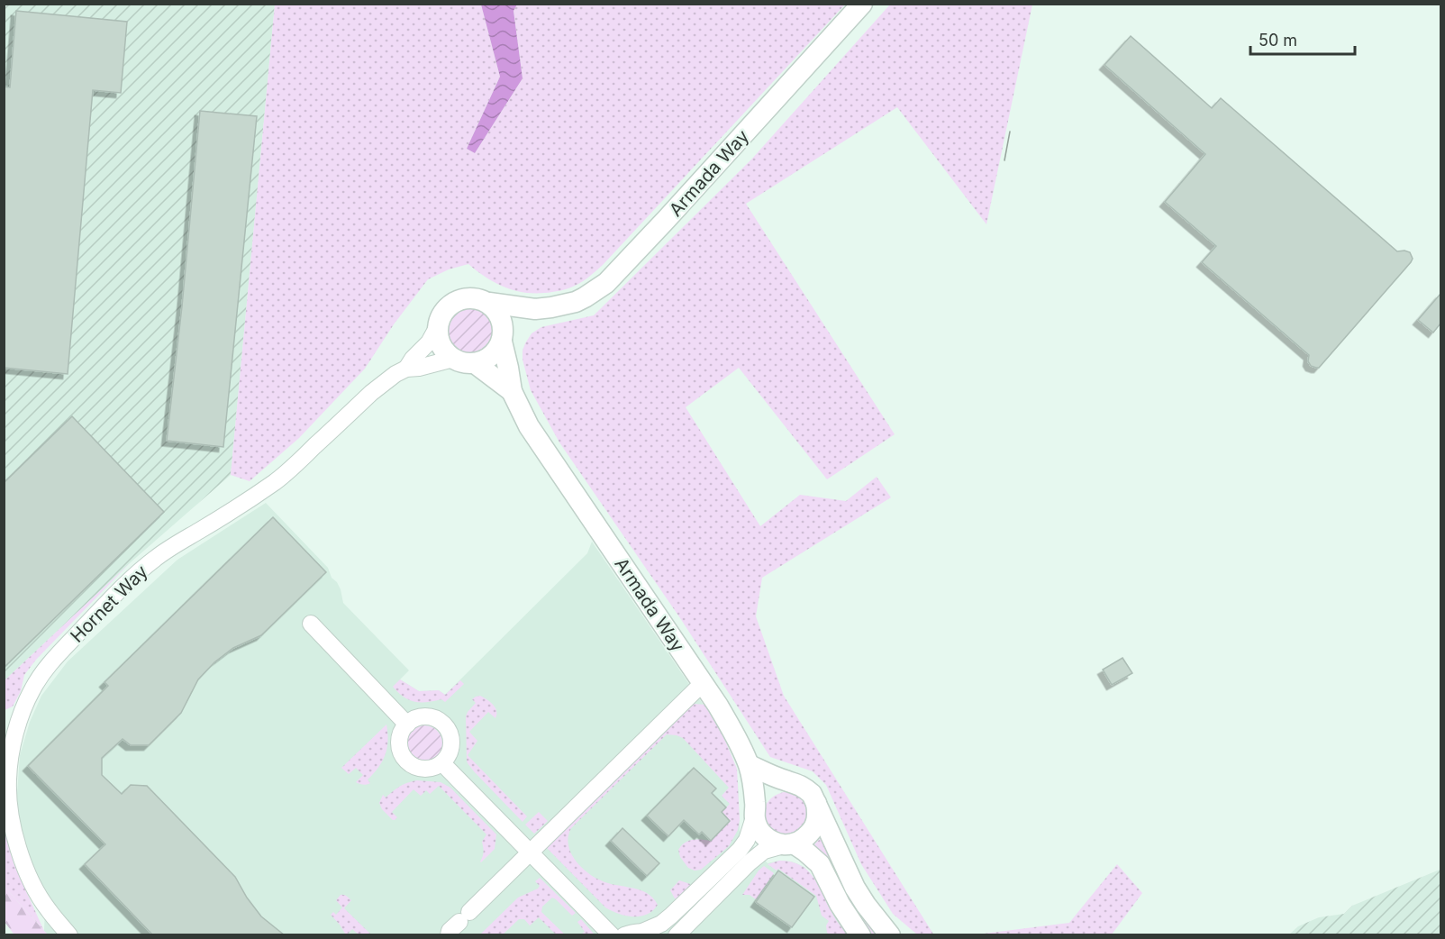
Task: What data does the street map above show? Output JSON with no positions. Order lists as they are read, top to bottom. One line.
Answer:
{"streets":{"street":["Armada Way","Hornet Way"]},"crossings":[["Armada Way","Hornet Way"]],"scale_bar":"50 m"}
